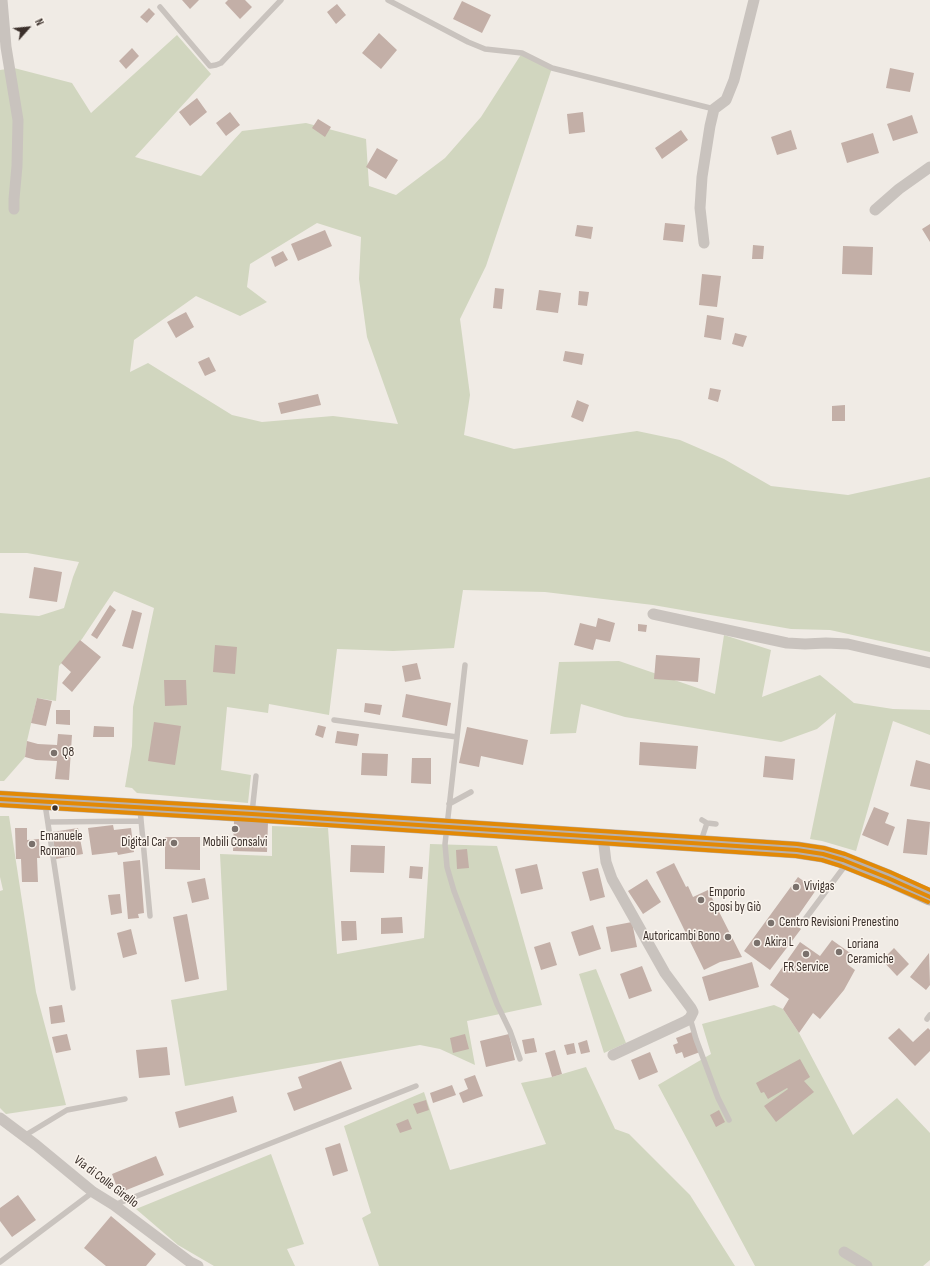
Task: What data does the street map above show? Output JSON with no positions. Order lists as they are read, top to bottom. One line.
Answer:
{"streets":{"street":["Via di Colle Girello"]},"places":["Q8","Mobili Consalvi","Digital Car","Emanuele Romano","Vivigas","Emporio Sposi by Giò","Centro Revisioni Prenestino","Autoricambi Bono","Akira L","Loriana Ceramiche","FR Service"],"north":"top right"}
